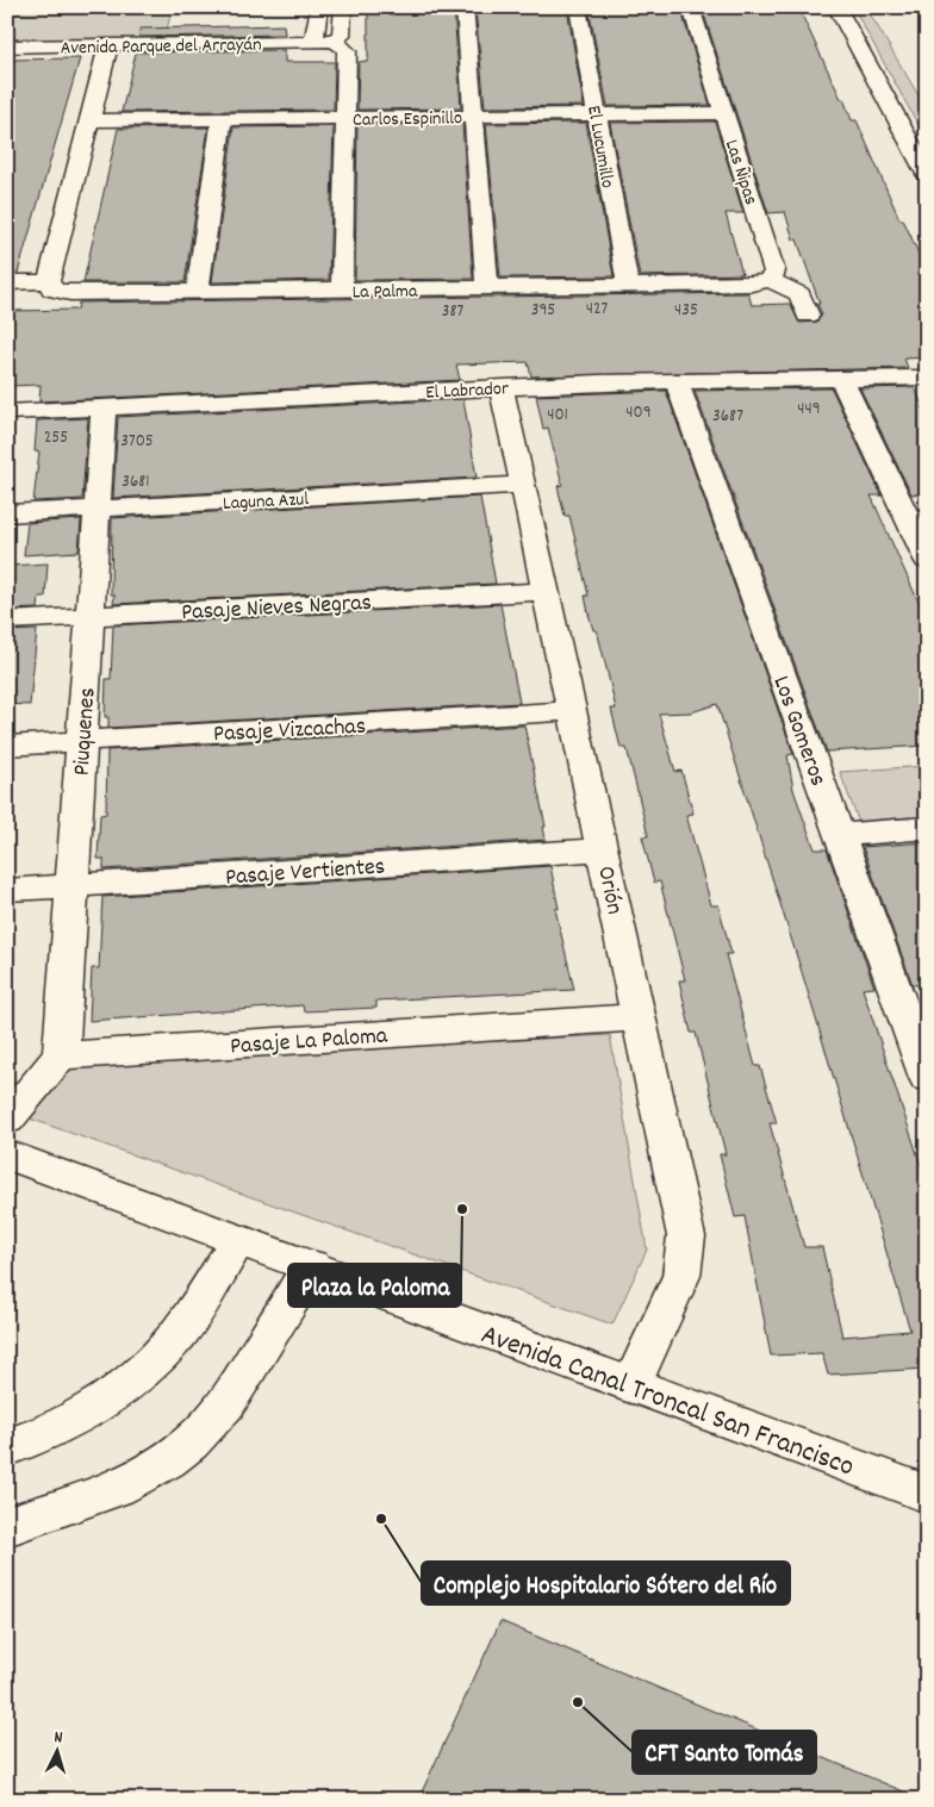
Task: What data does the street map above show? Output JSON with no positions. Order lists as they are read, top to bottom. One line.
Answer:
{"streets":{"street":["Avenida Parque del Arrayán","Carlos Espinillo","El Lucumillo","Las Ñipas","La Palma","El Labrador","Laguna Azul","Pasaje Nieves Negras","Pasaje Vizcachas","Los Gomeros","Piuquenes","Pasaje Vertientes","Orión","Pasaje La Paloma","Avenida Canal Troncal San Francisco"]},"crossings":[["Carlos Espinillo","El Lucumillo"],["Carlos Espinillo","Las Ñipas"],["El Lucumillo","La Palma"],["Las Ñipas","La Palma"],["El Labrador","Los Gomeros"],["El Labrador","Piuquenes"],["El Labrador","Orión"],["Laguna Azul","Piuquenes"],["Laguna Azul","Orión"],["Pasaje Nieves Negras","Piuquenes"],["Pasaje Nieves Negras","Orión"],["Pasaje Vizcachas","Piuquenes"],["Pasaje Vizcachas","Orión"],["Piuquenes","Pasaje Vertientes"],["Piuquenes","Pasaje La Paloma"],["Pasaje Vertientes","Orión"],["Orión","Pasaje La Paloma"],["Orión","Avenida Canal Troncal San Francisco"]],"places":["Plaza la Paloma","Complejo Hospitalario Sótero del Río","CFT Santo Tomás"],"house_numbers":["427","395","435","387","449","409","401","3687","255","3705","3681"],"north":"top"}
